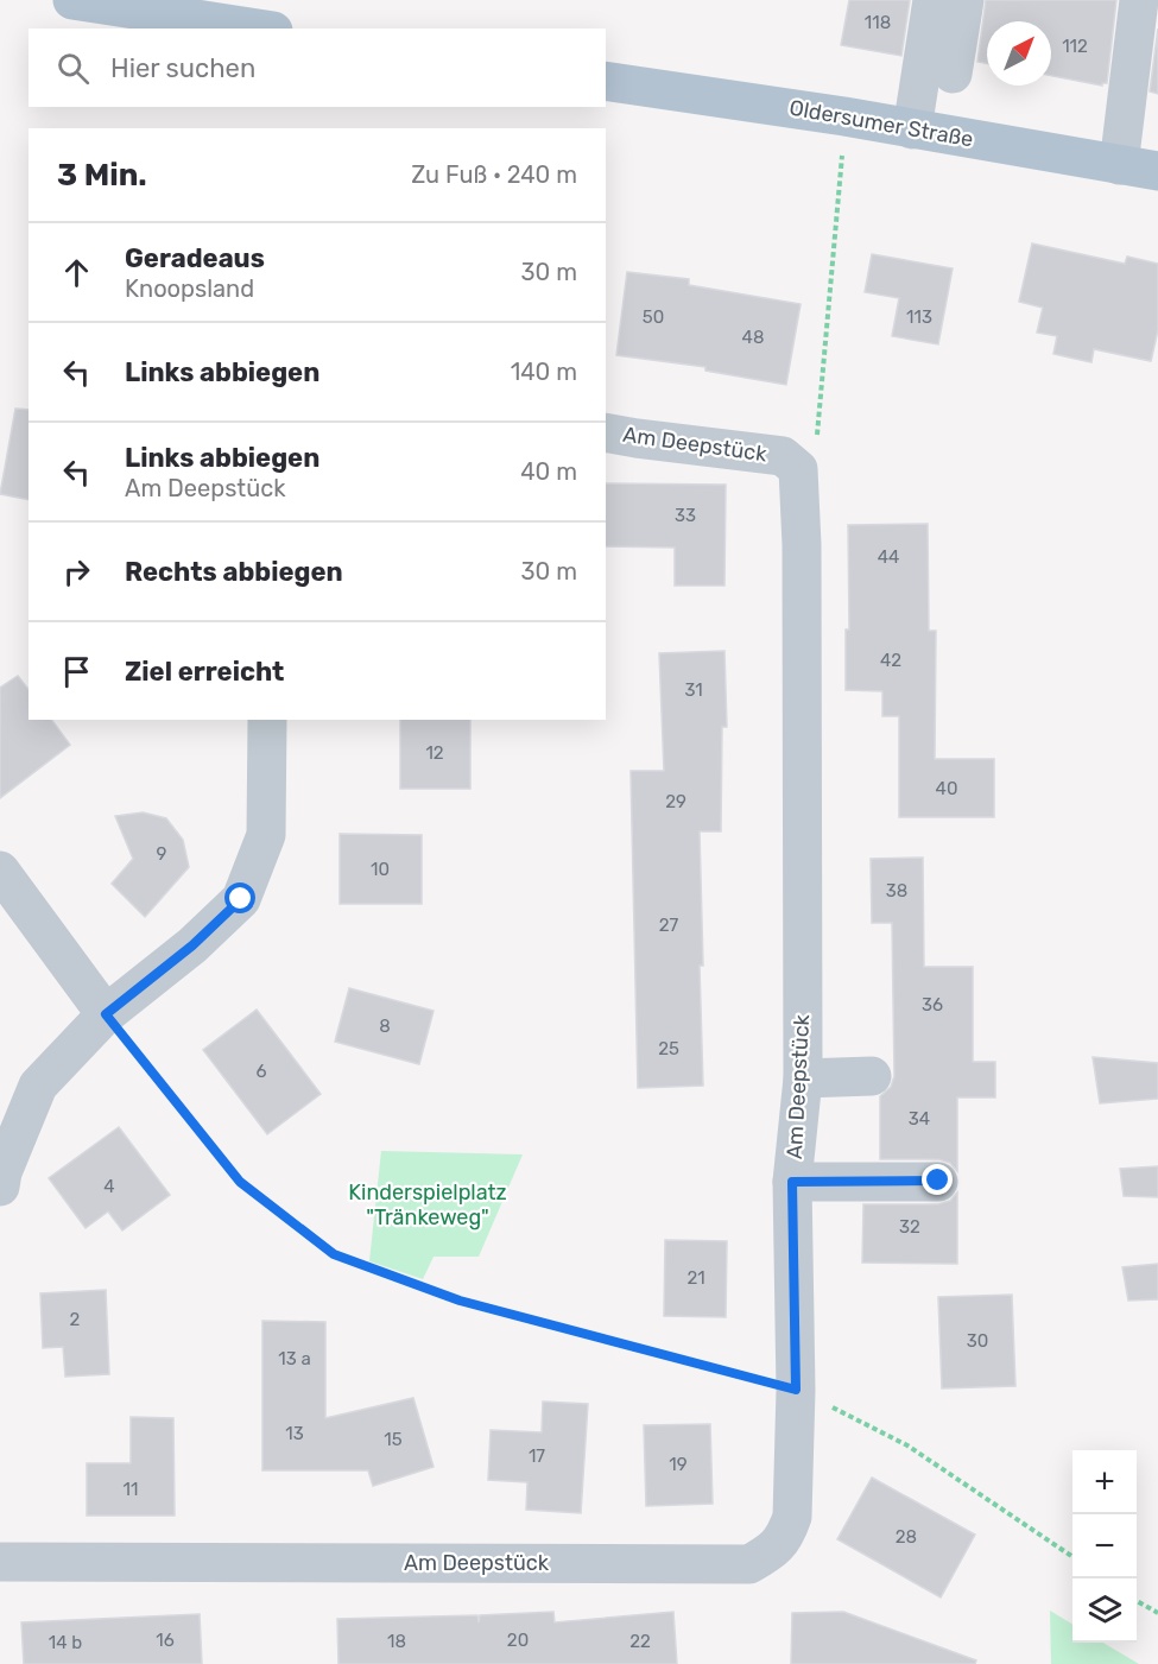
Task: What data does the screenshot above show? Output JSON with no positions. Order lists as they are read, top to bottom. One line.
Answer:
{"streets":{"main road":["Oldersumer Straße"],"street":["Am Deepstück"]},"parks":["Kinderspielplatz \"Tränkeweg\""],"house_numbers":["118","112","50","113","48","33","44","42","31","12","40","29","9","10","38","27","36","8","25","6","34","4","32","21","2","30","13 a","13","15","17","19","11","28","16","20","18","22","14 b"],"north":"top right","page":{"search":"Hier suchen","heading":["3 Min.","Zu Fuß · 240 m"],"list":[["Geradeaus","Knoopsland","30 m"],["Links abbiegen","140 m"],["Links abbiegen","Am Deepstück","40 m"],["Rechts abbiegen","30 m"],"Ziel erreicht"],"map_buttons":["+","−"]}}
